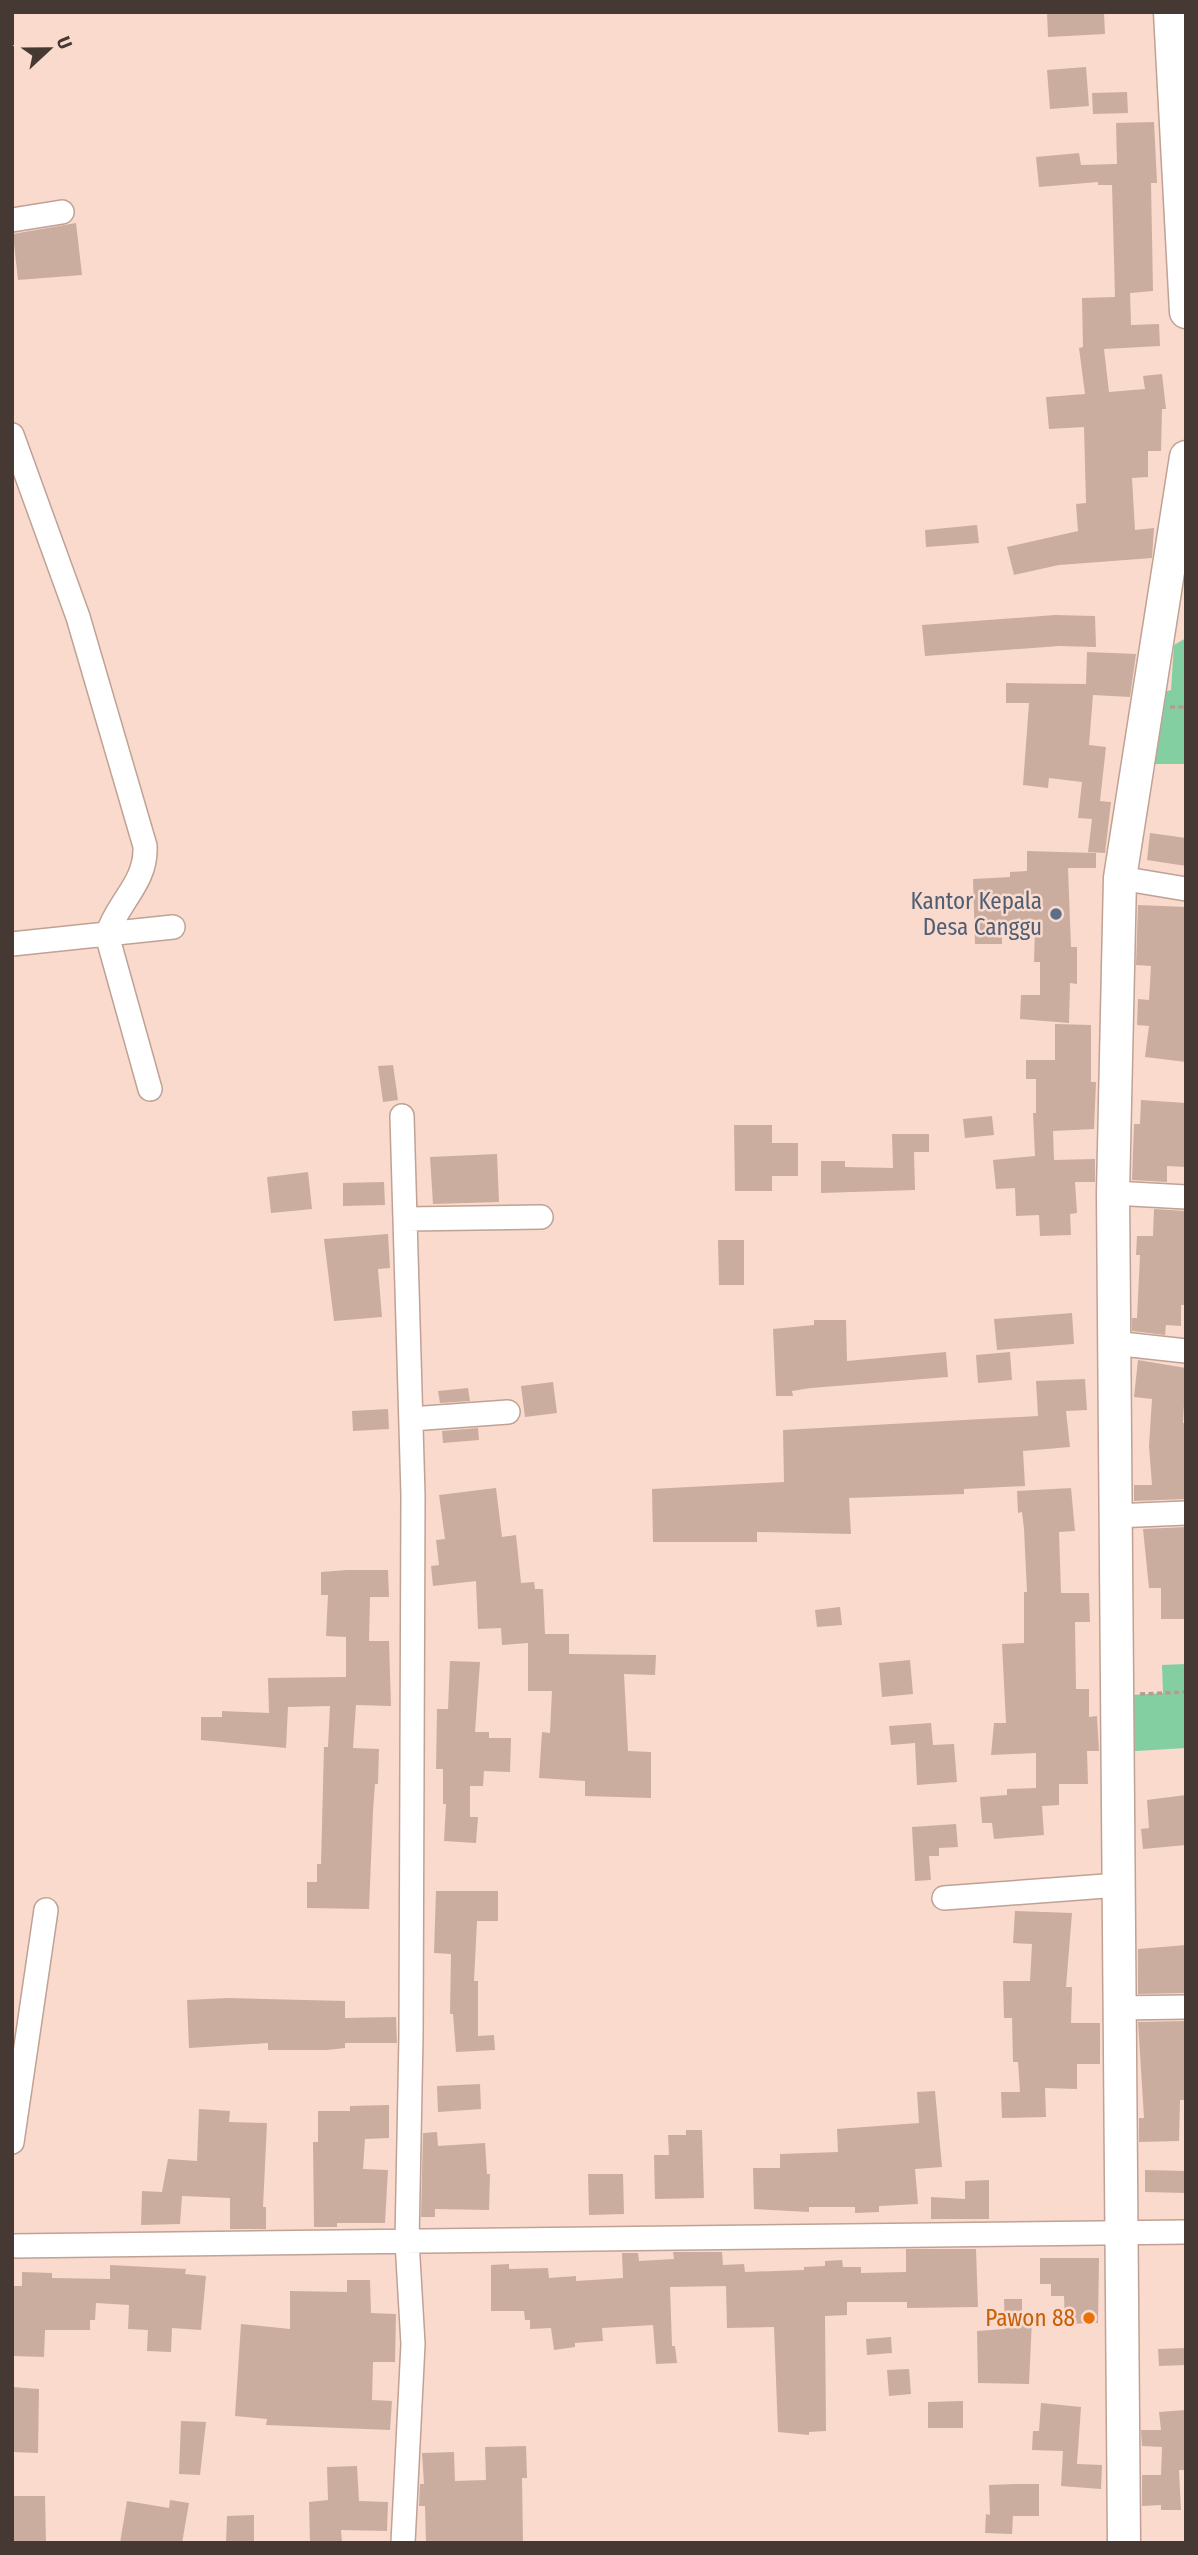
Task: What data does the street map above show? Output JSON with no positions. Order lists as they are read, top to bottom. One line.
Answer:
{"places":["Kantor Kepala Desa Canggu","Pawon 88"],"north":"right"}
